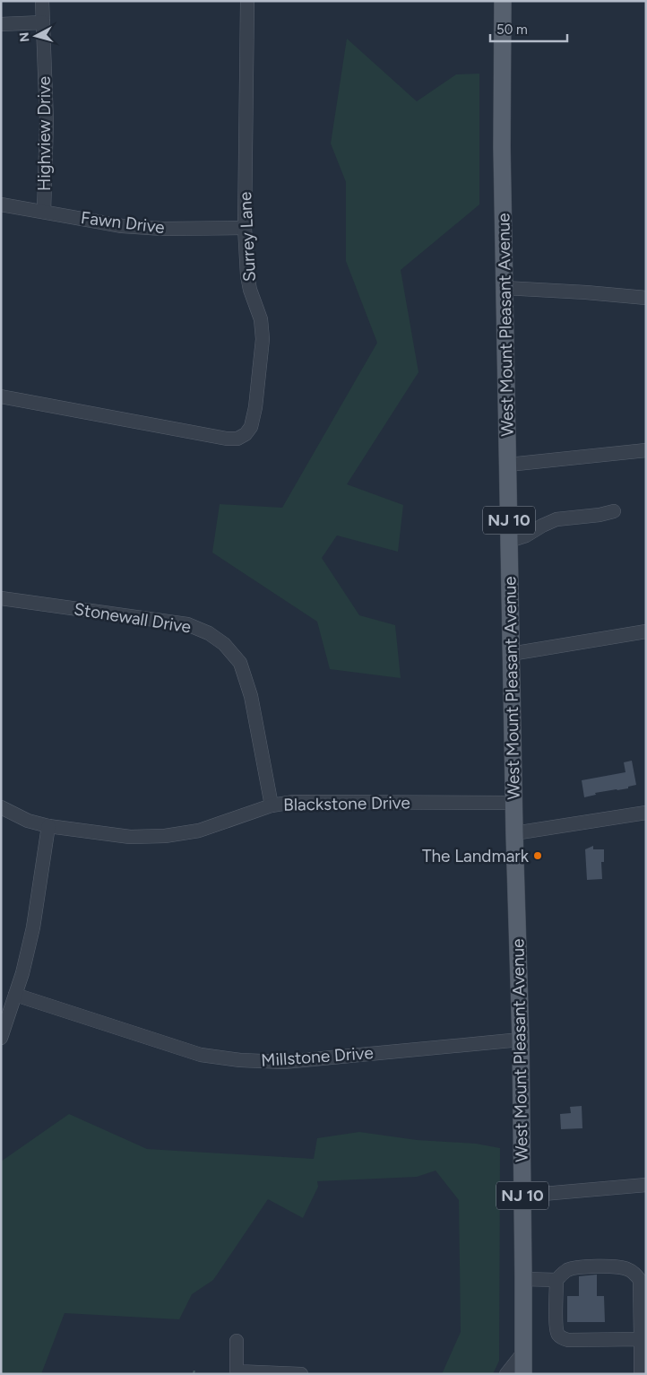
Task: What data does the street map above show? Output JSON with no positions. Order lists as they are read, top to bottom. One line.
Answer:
{"streets":{"main road":["West Mount Pleasant Avenue","NJ 10"],"street":["Highview Drive","Fawn Drive","Surrey Lane","Stonewall Drive","Blackstone Drive","Millstone Drive"]},"crossings":[["Highview Drive","Fawn Drive"],["Fawn Drive","Surrey Lane"],["West Mount Pleasant Avenue","Blackstone Drive"],["West Mount Pleasant Avenue","Millstone Drive"],["Stonewall Drive","Blackstone Drive"]],"places":["The Landmark"],"scale_bar":"50 m","north":"left"}
